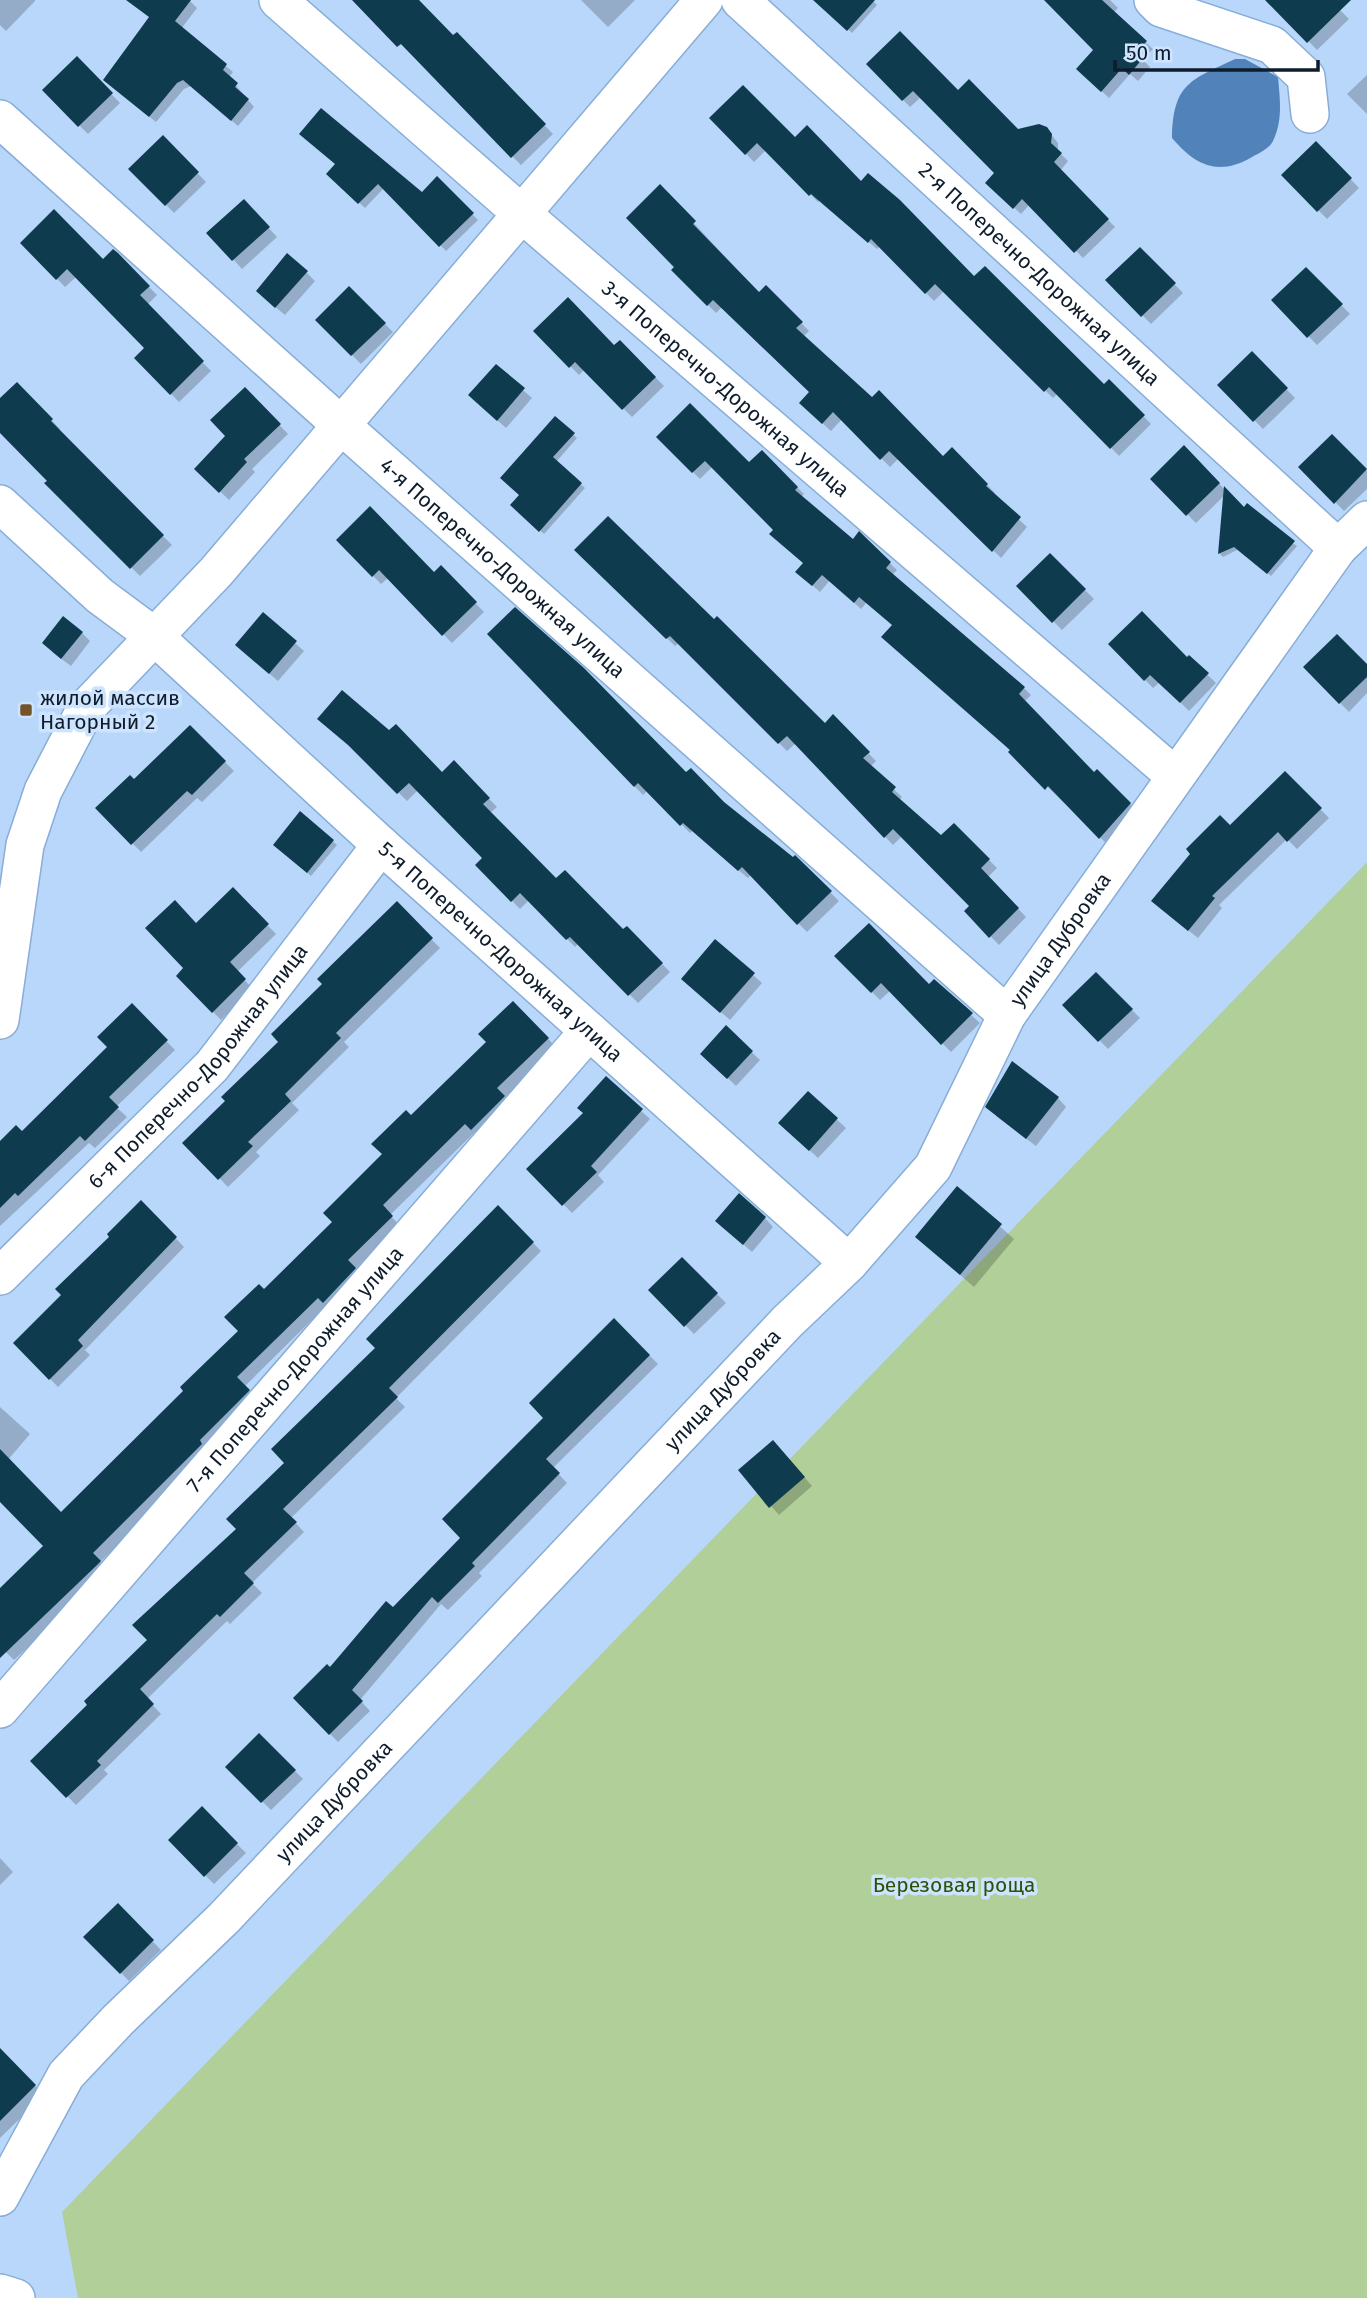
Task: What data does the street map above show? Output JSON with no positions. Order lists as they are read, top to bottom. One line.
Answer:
{"streets":{"street":["2-я Поперечно-Дорожная улица","3-я Поперечно-Дорожная улица","4-я Поперечно-Дорожная улица","улица Дубровка","5-я Поперечно-Дорожная улица","6-я Поперечно-Дорожная улица","7-я Поперечно-Дорожная улица"]},"crossings":[["2-я Поперечно-Дорожная улица","улица Дубровка"],["3-я Поперечно-Дорожная улица","улица Дубровка"],["4-я Поперечно-Дорожная улица","улица Дубровка"],["улица Дубровка","5-я Поперечно-Дорожная улица"],["5-я Поперечно-Дорожная улица","6-я Поперечно-Дорожная улица"],["5-я Поперечно-Дорожная улица","7-я Поперечно-Дорожная улица"]],"parks":["Березовая роща"],"places":{"transit":["жилой массив Нагорный 2"]},"scale_bar":"50 m"}
